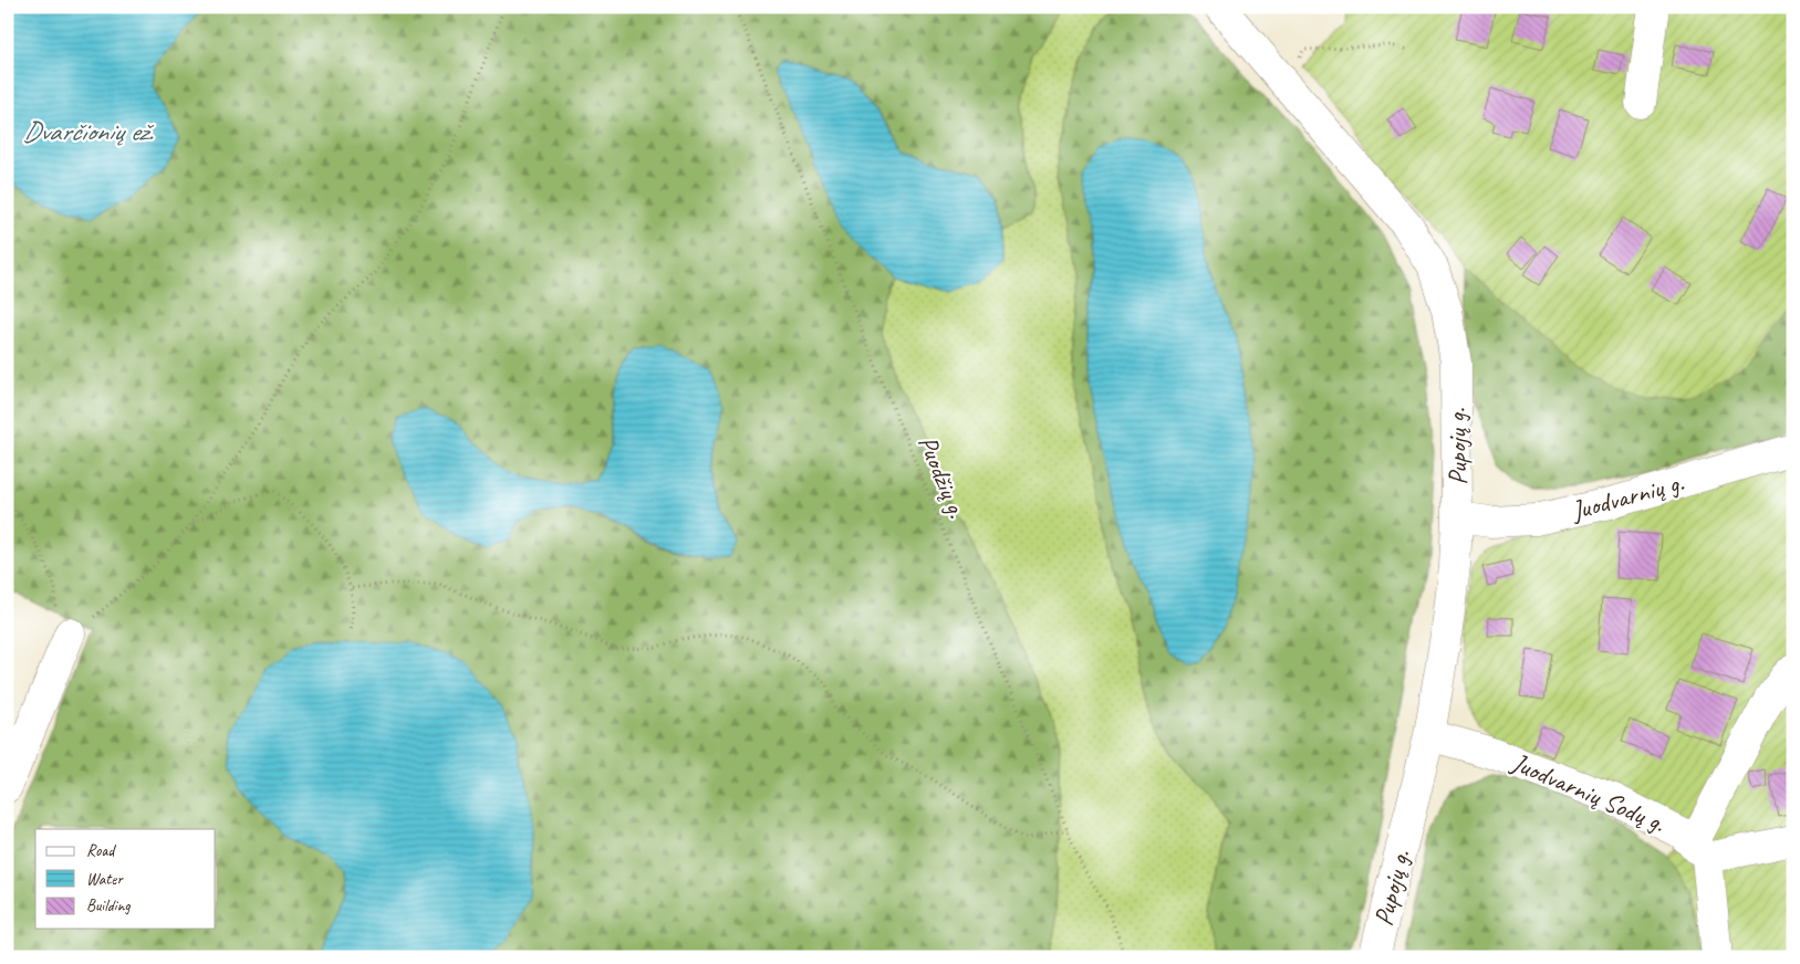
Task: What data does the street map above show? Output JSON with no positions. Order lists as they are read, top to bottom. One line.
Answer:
{"streets":{"street":["Pupojų g.","Juodvarnių g.","Juodvarnių Sodų g."],"path":["Puodžių g."]},"crossings":[["Pupojų g.","Juodvarnių g."],["Pupojų g.","Juodvarnių Sodų g."]],"water":["Dvarčionių ež."],"legend":["Road","Water","Building"]}
